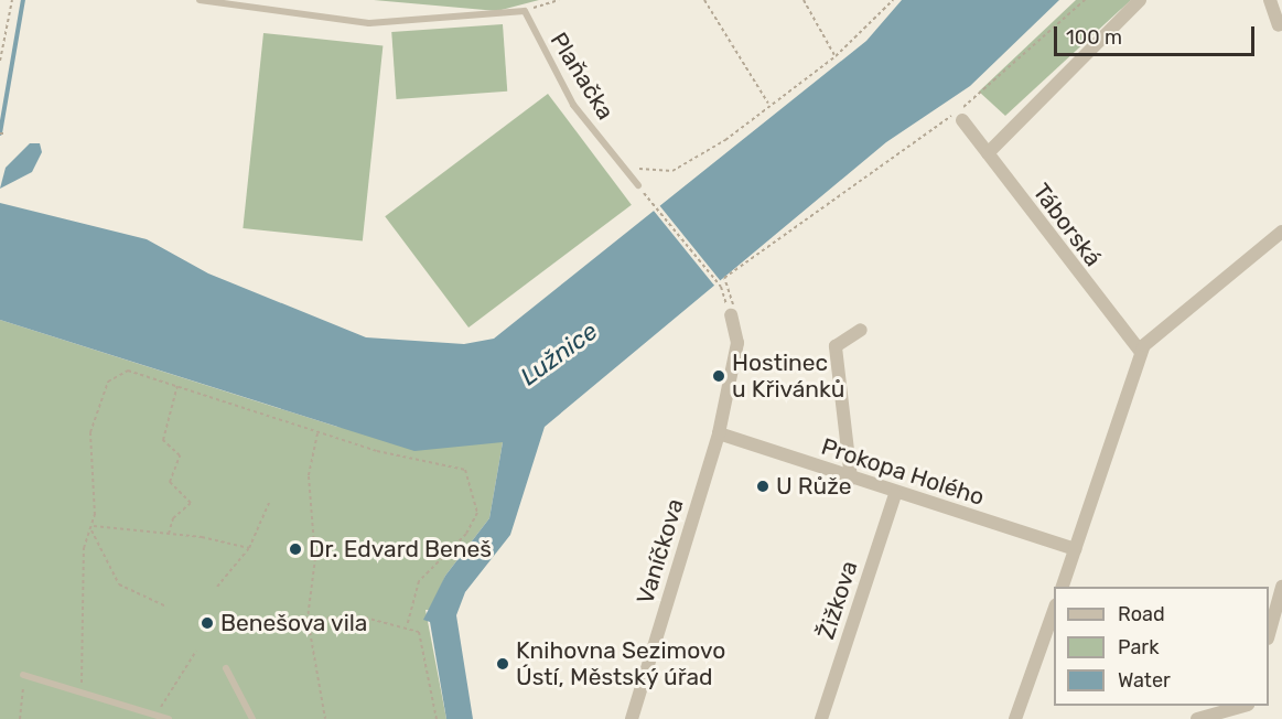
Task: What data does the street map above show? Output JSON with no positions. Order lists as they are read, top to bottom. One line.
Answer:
{"streets":{"street":["Táborská","Prokopa Holého","Vaníčkova","Žižkova"],"lane":["Plaňačka"]},"crossings":[["Prokopa Holého","Vaníčkova"],["Prokopa Holého","Žižkova"]],"water":["Lužnice"],"places":["Hostinec u Křivánků","U Růže","Dr. Edvard Beneš","Benešova vila","Knihovna Sezimovo Ústí, Městský úřad"],"legend":["Road","Park","Water"],"scale_bar":"100 m"}
